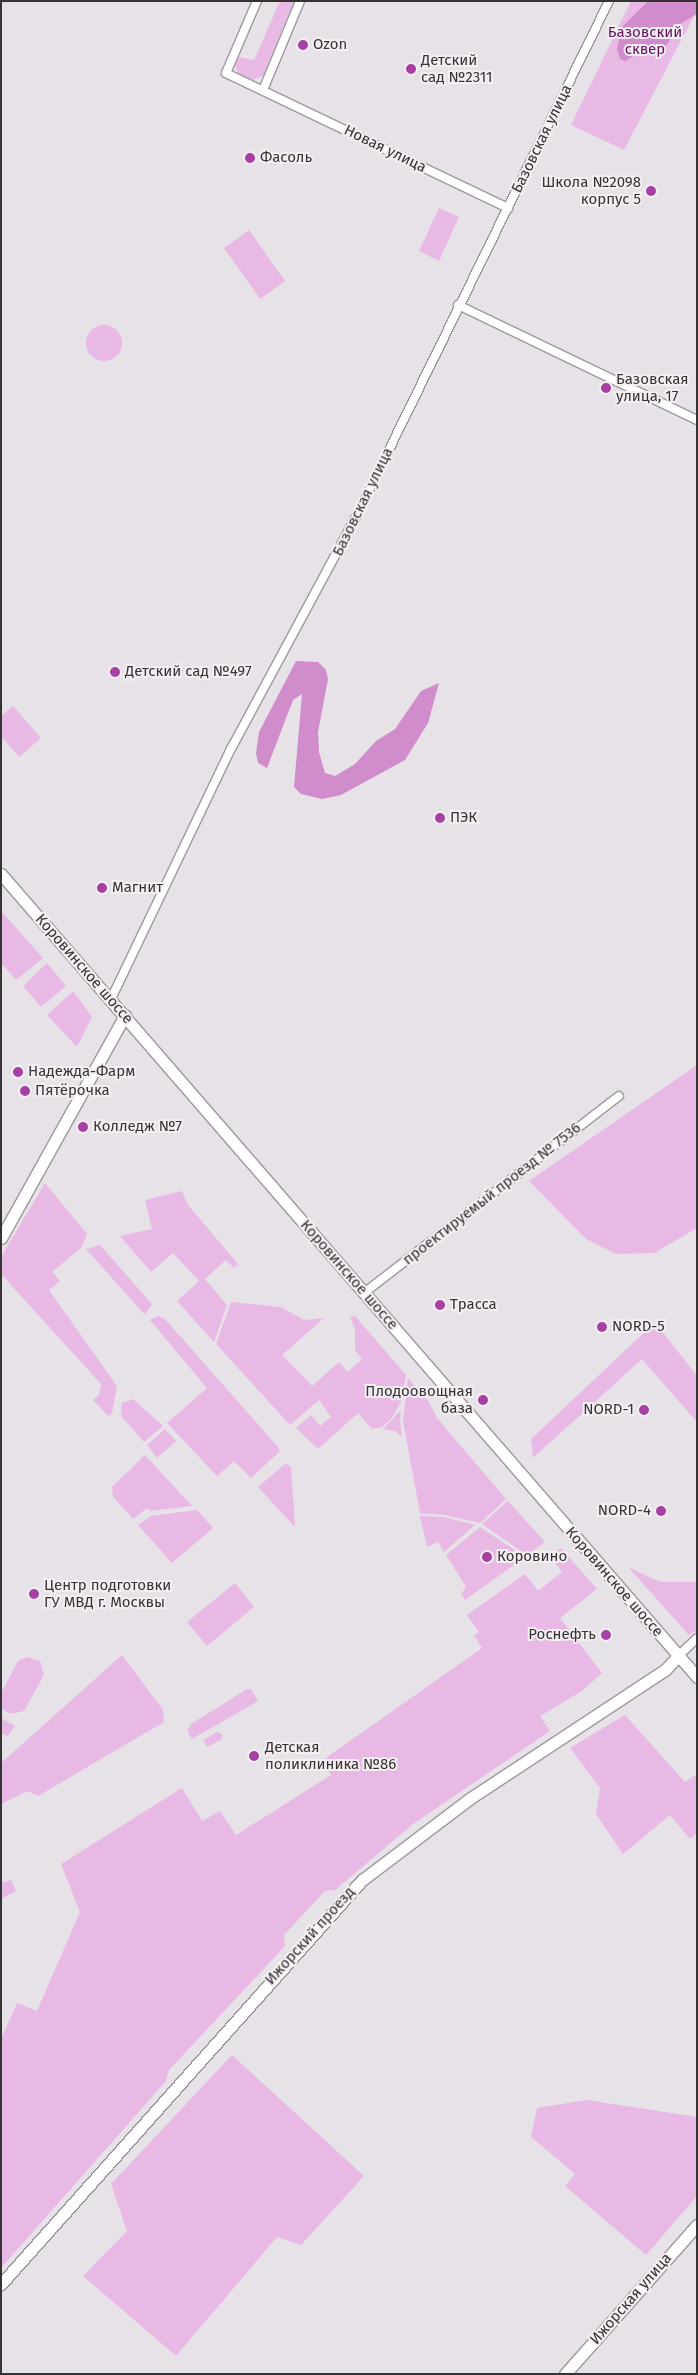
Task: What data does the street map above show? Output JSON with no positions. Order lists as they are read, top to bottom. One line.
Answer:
{"streets":{"street":["Базовская улица","Новая улица","Коровинское шоссе","проектируемый проезд № 7536","Ижорский проезд","Ижорская улица"]},"crossings":[["Базовская улица","Новая улица"],["Базовская улица","Коровинское шоссе"],["Коровинское шоссе","проектируемый проезд № 7536"],["Коровинское шоссе","Ижорский проезд"]],"parks":["Базовский сквер"],"places":["Ozon","Детский сад №2311","Фасоль","Школа №2098 корпус 5","Базовская улица, 17","Детский сад №497","ПЭК","Магнит","Надежда-Фарм","Пятёрочка","Колледж №7","Трасса","NORD-5","Плодоовощная база","NORD-1","NORD-4","Коровино","Центр подготовки ГУ МВД г. Москвы","Роснефть","Детская поликлиника №86"]}
